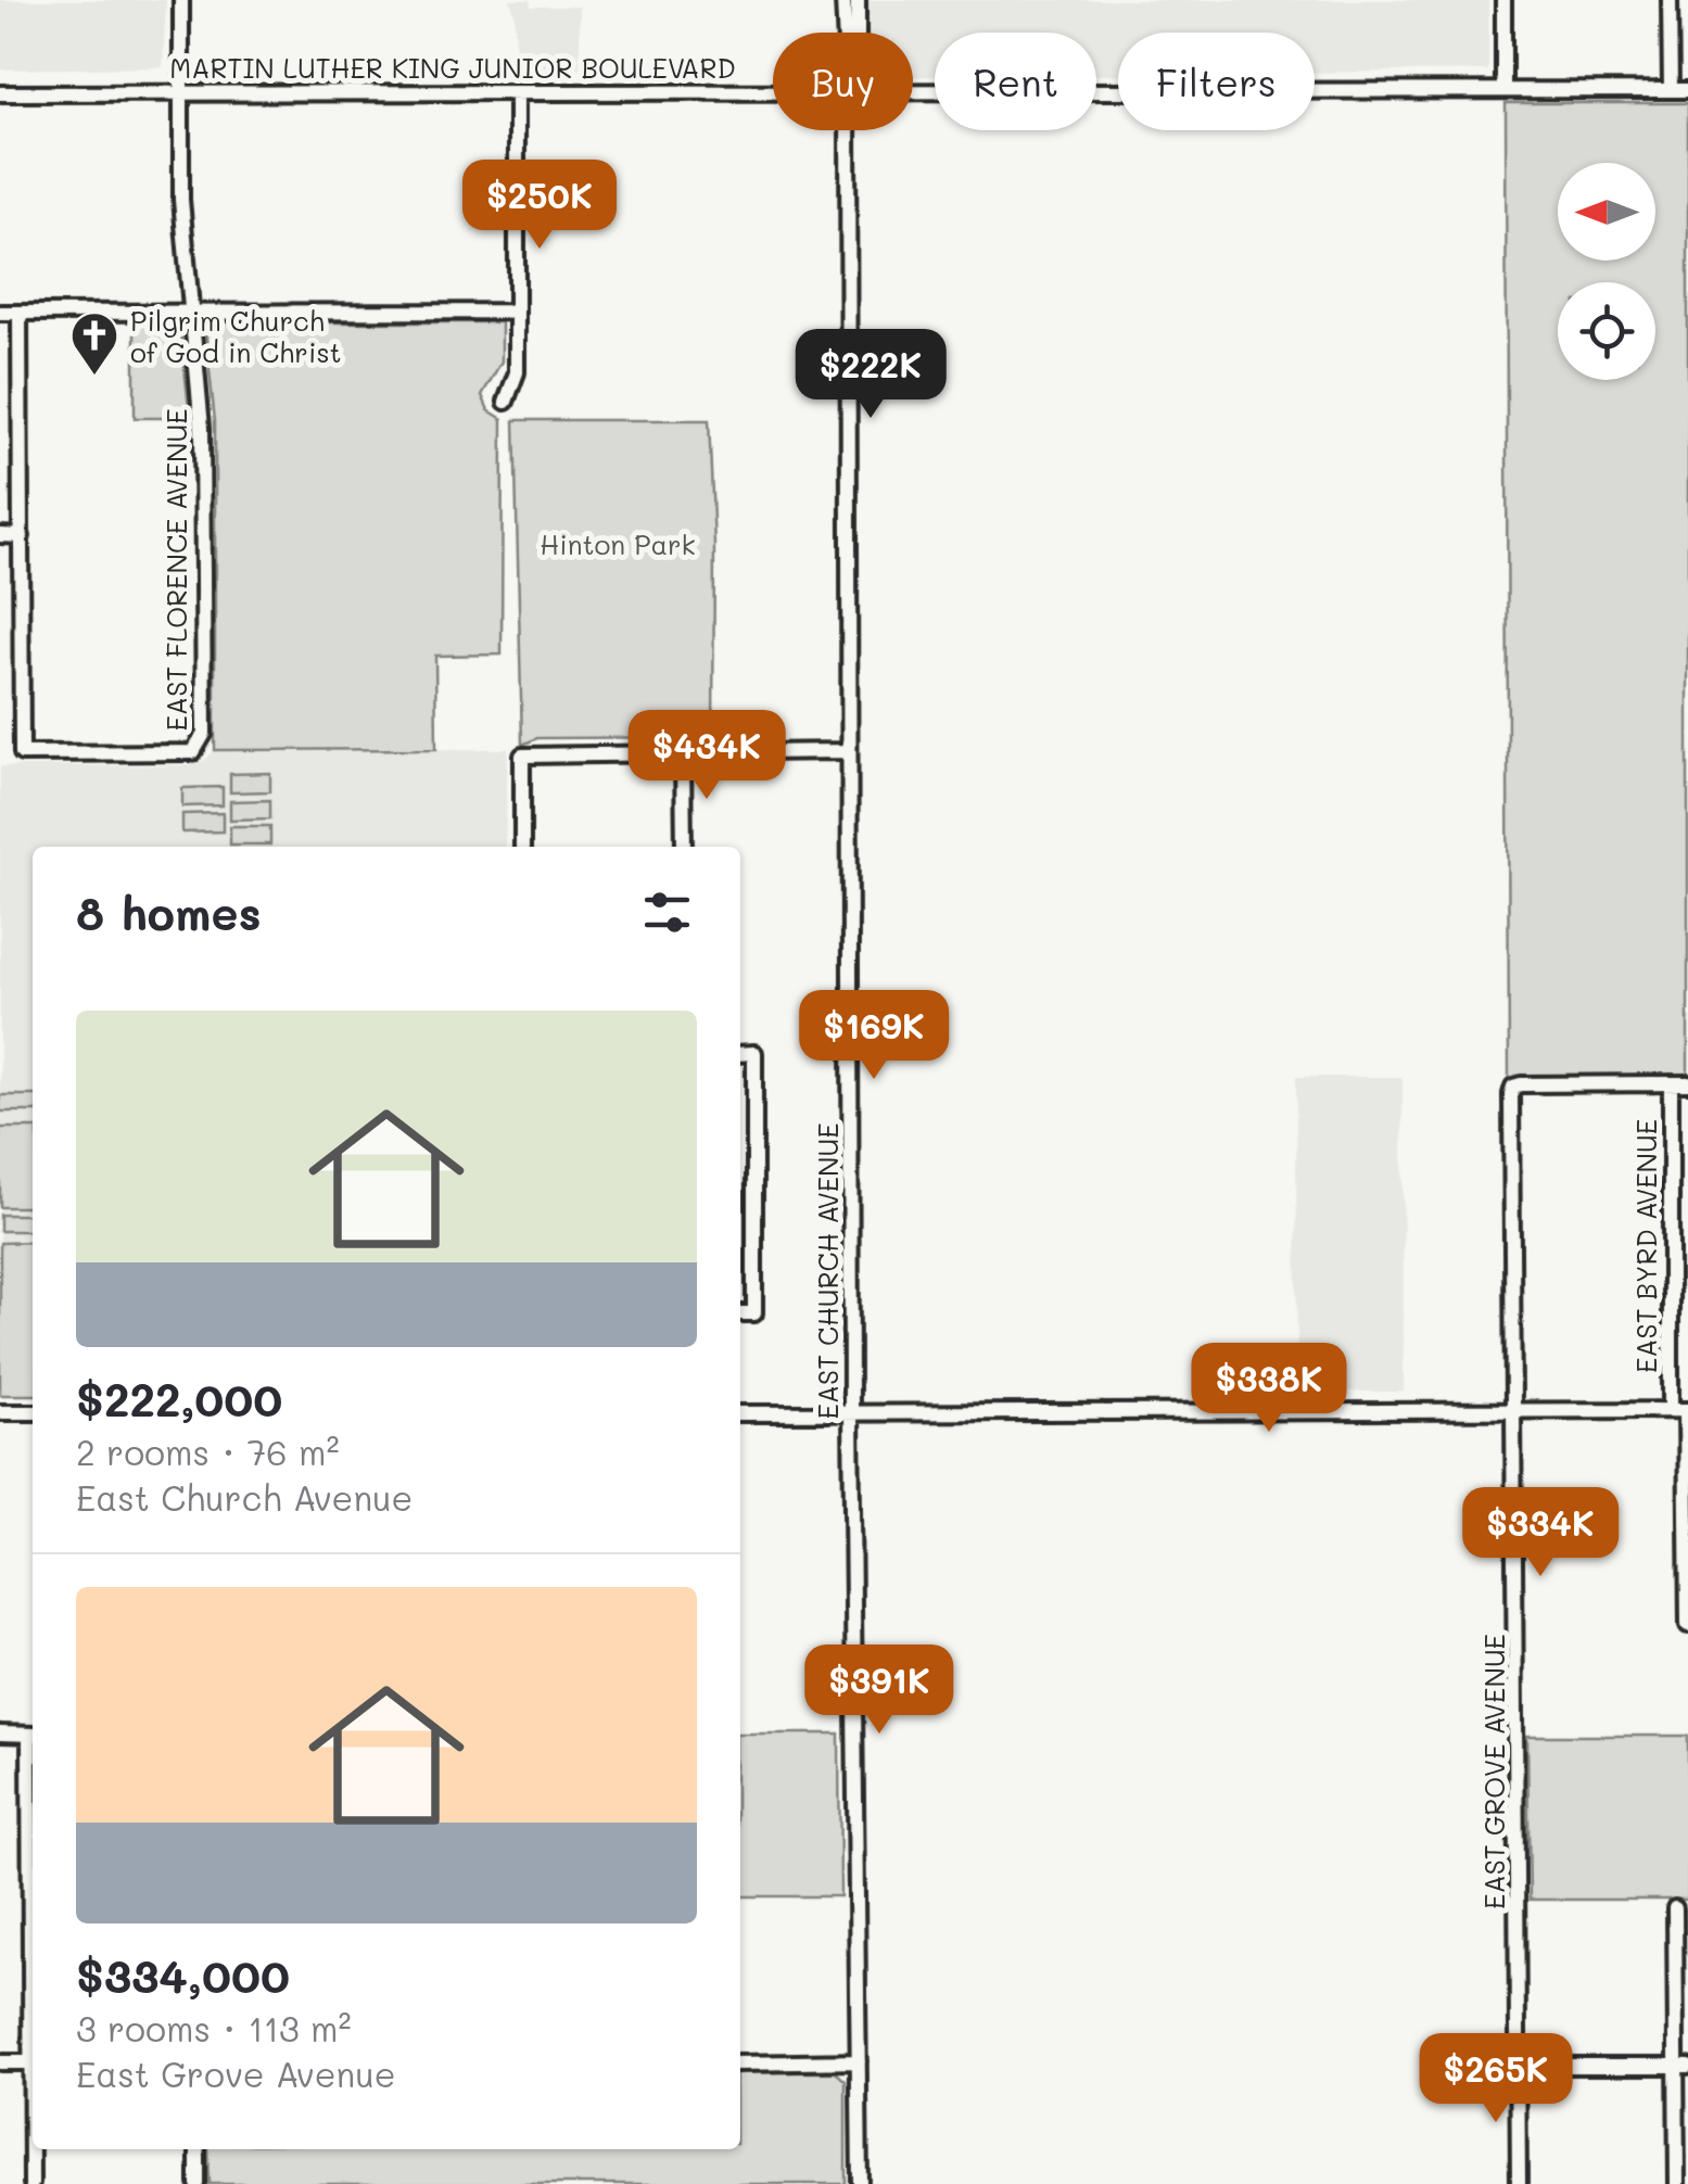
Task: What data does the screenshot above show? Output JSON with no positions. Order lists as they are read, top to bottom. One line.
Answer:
{"streets":{"street":["MARTIN LUTHER KING JUNIOR BOULEVARD","EAST FLORENCE AVENUE","EAST BYRD AVENUE","EAST CHURCH AVENUE","EAST GROVE AVENUE"]},"crossings":[["MARTIN LUTHER KING JUNIOR BOULEVARD","EAST FLORENCE AVENUE"],["EAST BYRD AVENUE","EAST GROVE AVENUE"]],"parks":["Hinton Park"],"places":{"church":["Pilgrim Church of God in Christ"]},"north":"left","page":{"chip":["Buy","Rent","Filters"],"price":["$250K","$222K","$434K","$169K","$338K","$334K","$391K","$265K"],"heading":"8 homes","list":[{"name":"$222,000","note":"2 rooms · 76 m² · East Church Avenue"},{"name":"$334,000","note":"3 rooms · 113 m² · East Grove Avenue"}]}}
